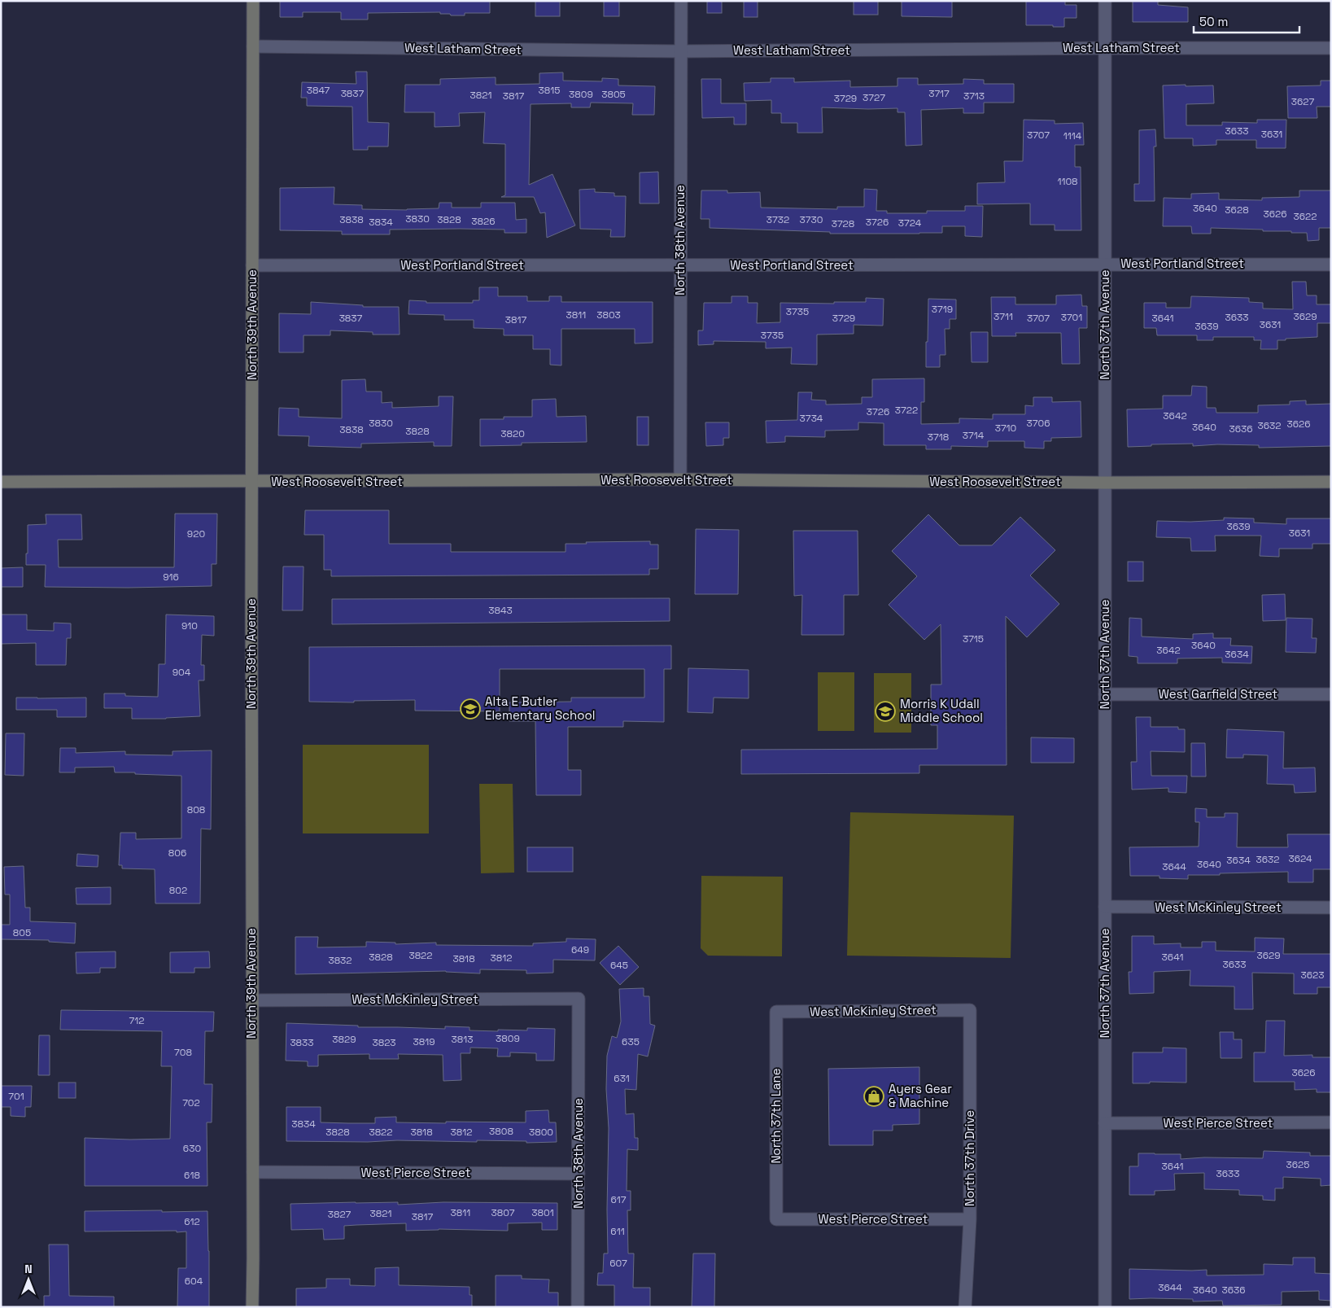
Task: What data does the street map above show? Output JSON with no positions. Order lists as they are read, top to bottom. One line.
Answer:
{"streets":{"street":["West Latham Street","North 38th Avenue","West Portland Street","North 39th Avenue","North 37th Avenue","West Roosevelt Street","West Garfield Street","West McKinley Street","North 37th Lane","West Pierce Street","North 37th Drive"]},"crossings":[["West Latham Street","North 38th Avenue"],["West Latham Street","North 39th Avenue"],["West Latham Street","North 37th Avenue"],["North 38th Avenue","West Portland Street"],["North 38th Avenue","West Roosevelt Street"],["North 38th Avenue","West McKinley Street"],["North 38th Avenue","West Pierce Street"],["West Portland Street","North 39th Avenue"],["West Portland Street","North 37th Avenue"],["North 39th Avenue","West Roosevelt Street"],["North 39th Avenue","West McKinley Street"],["North 39th Avenue","West Pierce Street"],["North 37th Avenue","West Roosevelt Street"],["North 37th Avenue","West Garfield Street"],["North 37th Avenue","West McKinley Street"],["North 37th Avenue","West Pierce Street"],["West McKinley Street","North 37th Lane"],["West McKinley Street","North 37th Drive"],["North 37th Lane","West Pierce Street"],["West Pierce Street","North 37th Drive"]],"places":{"school or university":["Alta E Butler Elementary School","Morris K Udall Middle School"],"shop":["Ayers Gear & Machine"]},"house_numbers":["3847","3815","3837","3717","3809","3805","3821","3817","3713","3727","3729","3627","3633","3631","3707","1114","1108","3640","3628","3626","3622","3830","3838","3828","3732","3730","3826","3834","3726","3724","3728","3719","3735","3811","3803","3711","3629","3701","3633","3837","3729","3707","3641","3817","3631","3639","3735","3722","3726","3642","3734","3830","3706","3626","3632","3640","3710","3636","3838","3828","3820","3714","3718","3639","3631","920","916","3843","910","3715","3640","3642","3634","904","808","806","3624","3632","3634","3640","3644","802","805","649","3822","3629","3828","3641","3812","3818","3832","3633","645","3623","712","3809","3829","3813","3819","635","3833","3823","708","3626","631","701","702","3834","3808","3828","3822","3818","3812","3800","630","3625","3641","3633","618","617","3811","3807","3801","3821","3827","3817","612","611","607","604","3644","3640","3636"],"scale_bar":"50 m","north":"top"}
